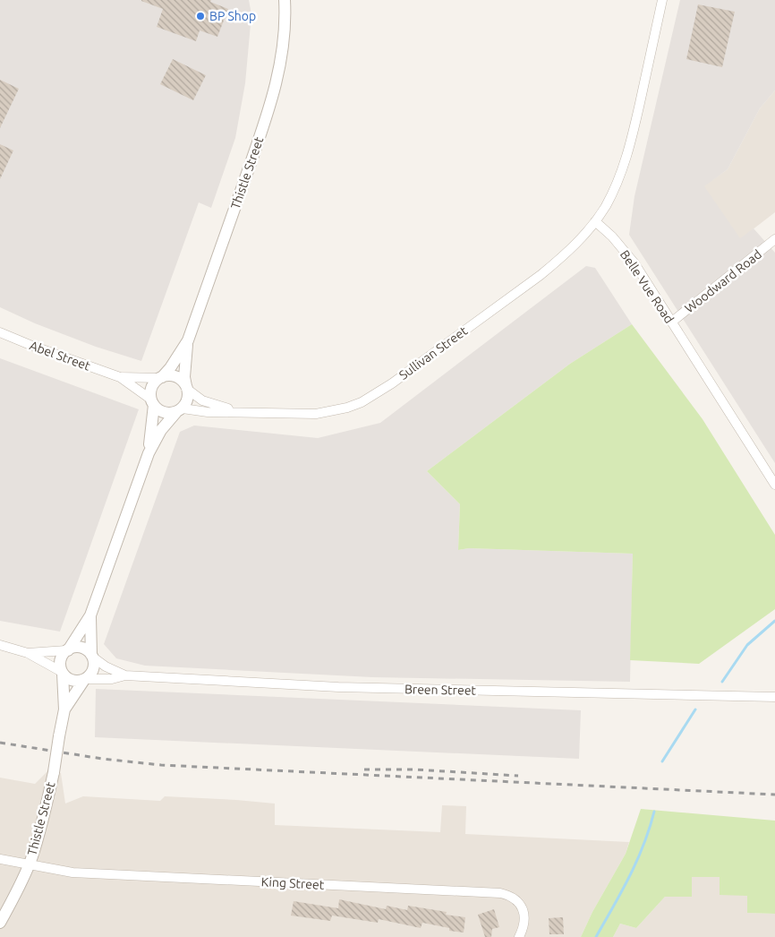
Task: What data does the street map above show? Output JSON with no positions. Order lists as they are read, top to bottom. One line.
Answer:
{"streets":{"street":["Thistle Street","Woodward Road","Belle Vue Road","Sullivan Street","Abel Street","Breen Street","King Street"]},"crossings":[["Thistle Street","Sullivan Street"],["Thistle Street","Abel Street"],["Thistle Street","Breen Street"],["Thistle Street","King Street"],["Woodward Road","Belle Vue Road"],["Belle Vue Road","Sullivan Street"],["Sullivan Street","Abel Street"]],"places":["BP Shop"]}
